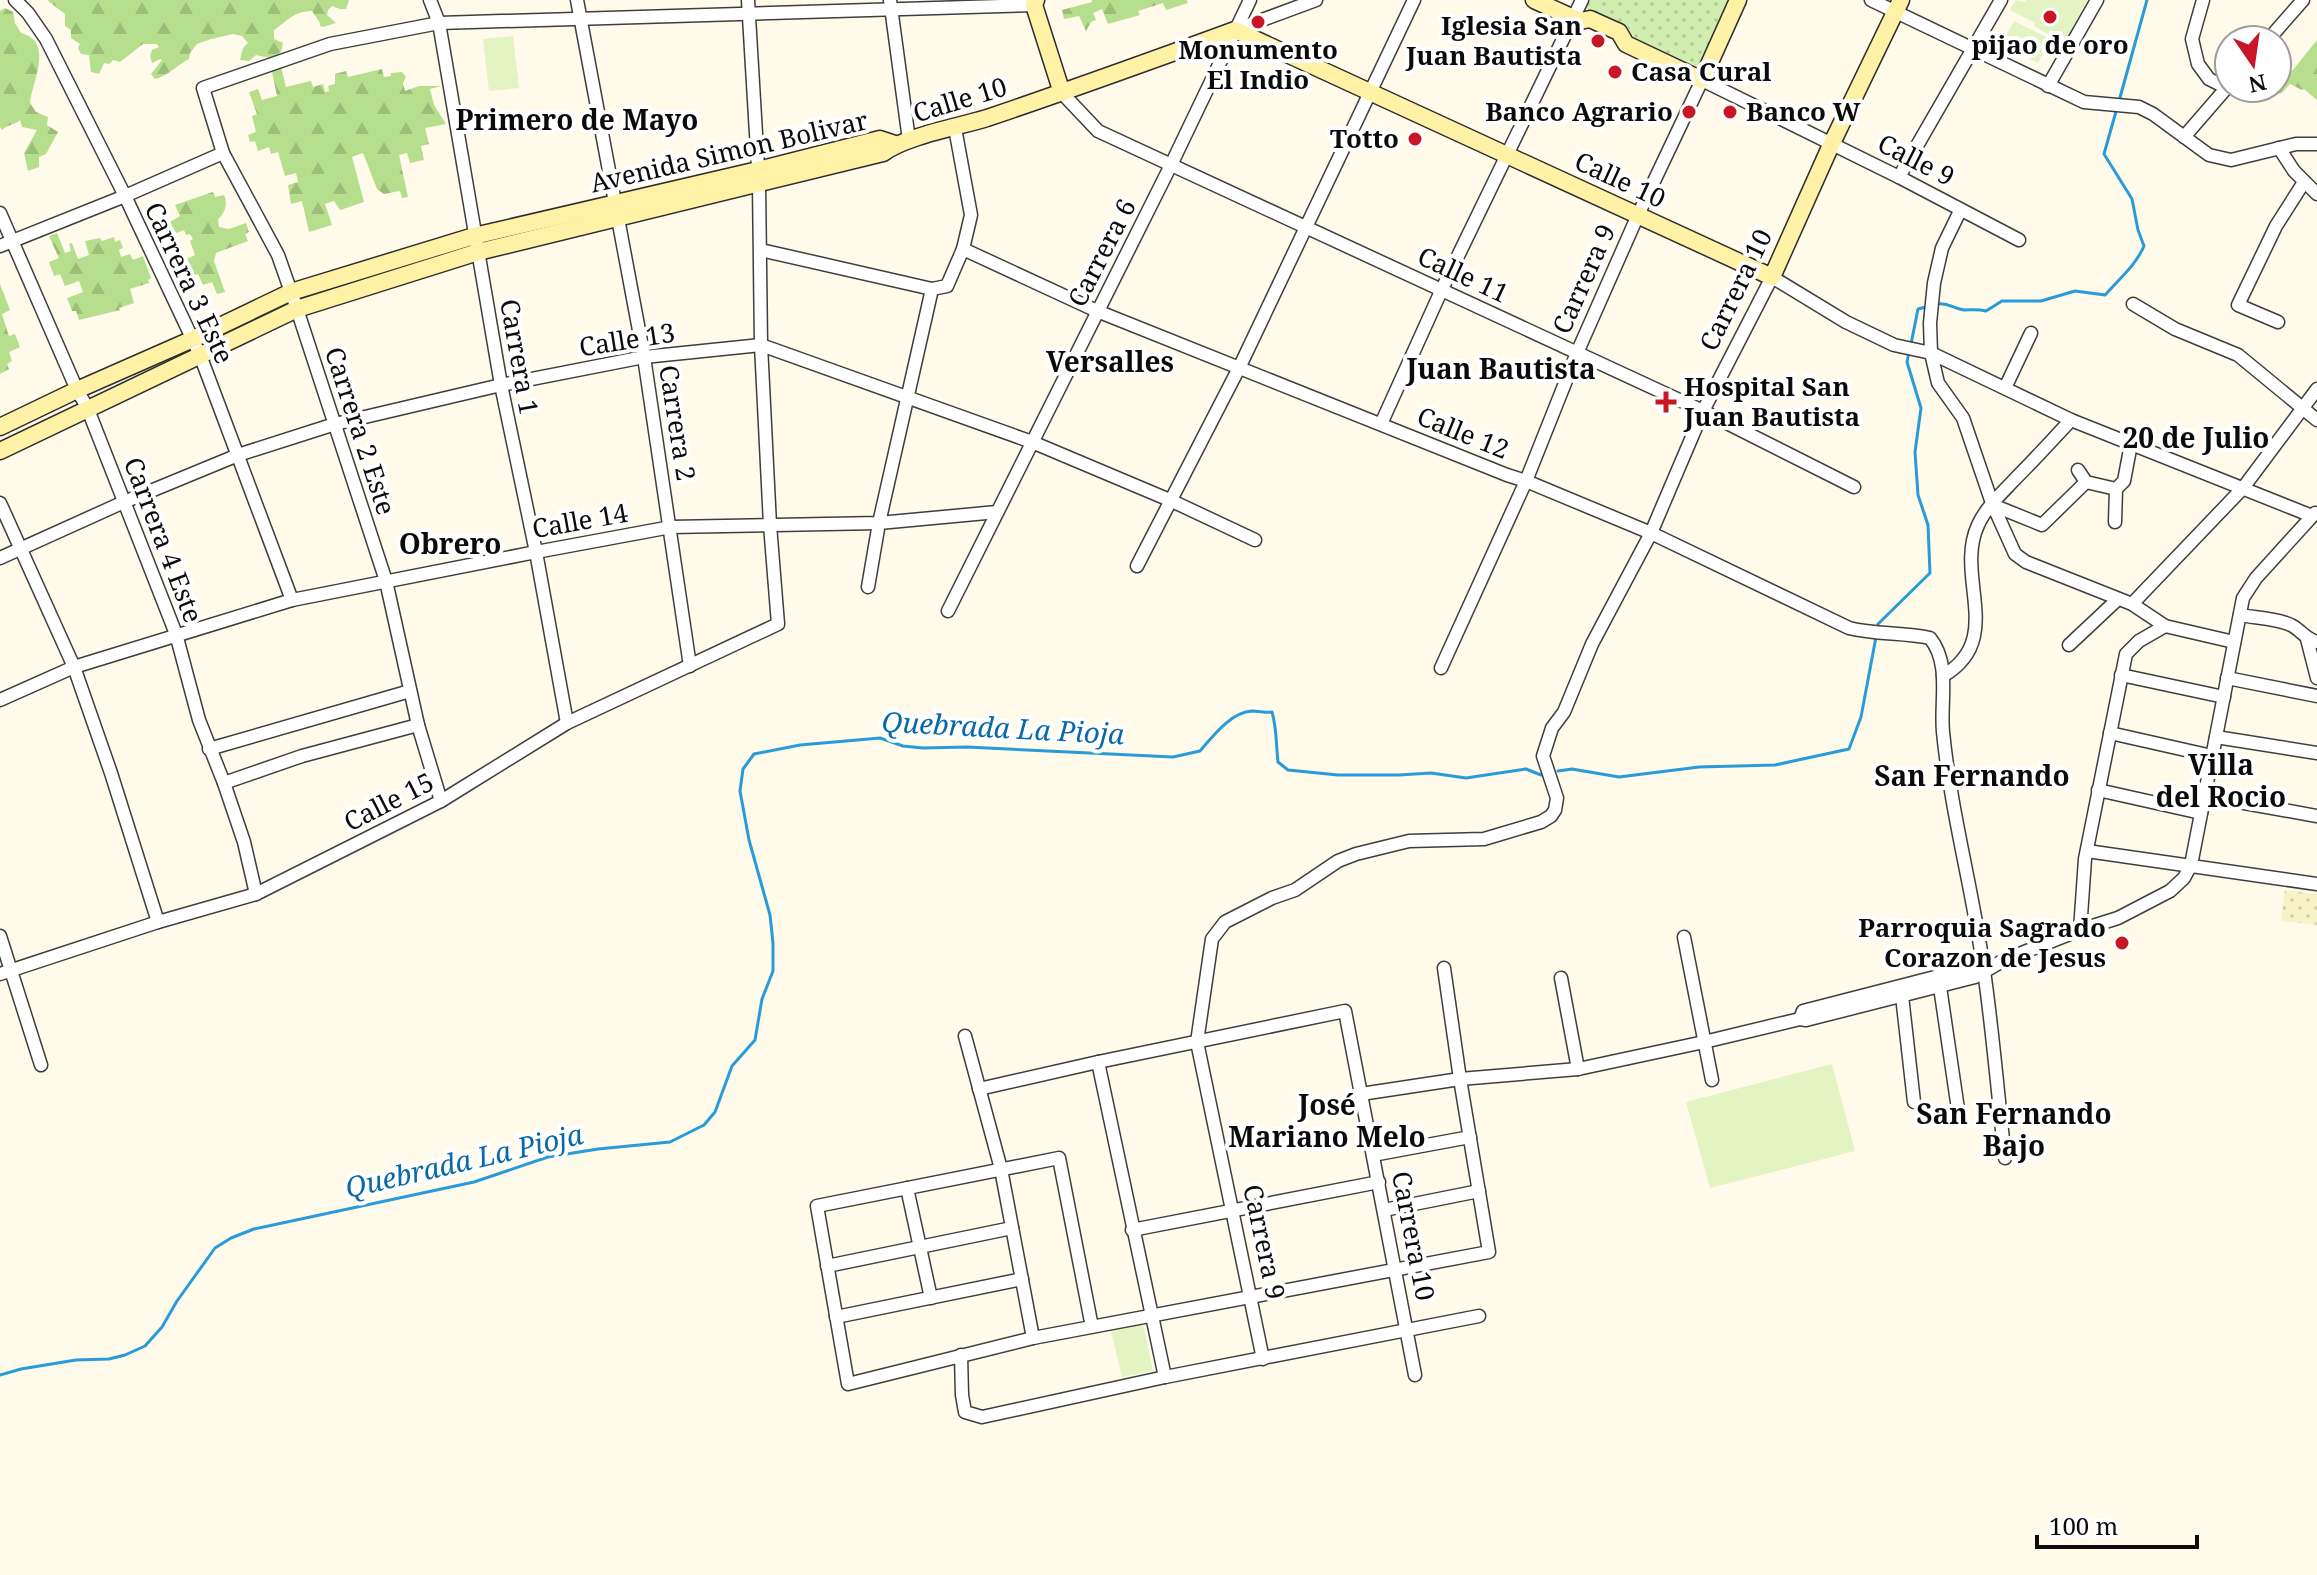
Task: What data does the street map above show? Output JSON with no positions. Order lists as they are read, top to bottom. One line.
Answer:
{"streets":{"main road":["Calle 10","Avenida Simon Bolivar","Calle 9","Carrera 9","Carrera 10"],"street":["Carrera 6","Calle 11","Carrera 3 Este","Calle 13","Carrera 1","Carrera 2","Carrera 2 Este","Calle 12","Calle 14","Carrera 4 Este","Calle 15"]},"crossings":[["Calle 10","Avenida Simon Bolivar"],["Calle 10","Carrera 6"],["Calle 10","Calle 11"],["Calle 10","Carrera 9"],["Calle 10","Carrera 10"],["Avenida Simon Bolivar","Carrera 3 Este"],["Avenida Simon Bolivar","Carrera 1"],["Avenida Simon Bolivar","Carrera 2"],["Avenida Simon Bolivar","Carrera 2 Este"],["Avenida Simon Bolivar","Carrera 4 Este"],["Calle 9","Carrera 9"],["Calle 9","Carrera 10"],["Carrera 6","Calle 11"],["Carrera 6","Calle 13"],["Carrera 6","Calle 12"],["Carrera 6","Calle 14"],["Calle 11","Carrera 9"],["Calle 11","Carrera 10"],["Carrera 9","Carrera 10"],["Carrera 9","Calle 12"],["Carrera 3 Este","Calle 13"],["Carrera 3 Este","Calle 14"],["Carrera 10","Calle 12"],["Calle 13","Carrera 1"],["Calle 13","Carrera 2"],["Calle 13","Carrera 2 Este"],["Calle 13","Carrera 4 Este"],["Carrera 1","Carrera 2 Este"],["Carrera 1","Calle 14"],["Carrera 1","Calle 15"],["Carrera 2","Calle 14"],["Carrera 2","Calle 15"],["Carrera 2 Este","Calle 14"],["Carrera 2 Este","Calle 15"],["Calle 14","Carrera 4 Este"],["Calle 14","Calle 15"],["Carrera 4 Este","Calle 15"]],"districts":["Primero de Mayo","Versalles","Juan Bautista","20 de Julio","Obrero","Villa del Rocio","San Fernando","José Mariano Melo","San Fernando Bajo"],"water":["Quebrada La Pioja"],"places":{"other":["pijao de oro","Monumento El Indio","Iglesia San Juan Bautista","Casa Cural","Banco Agrario","Banco W","Totto","Parroquia Sagrado Corazon de Jesus"],"health":["Hospital San Juan Bautista"]},"scale_bar":"100 m","north":"bottom"}
